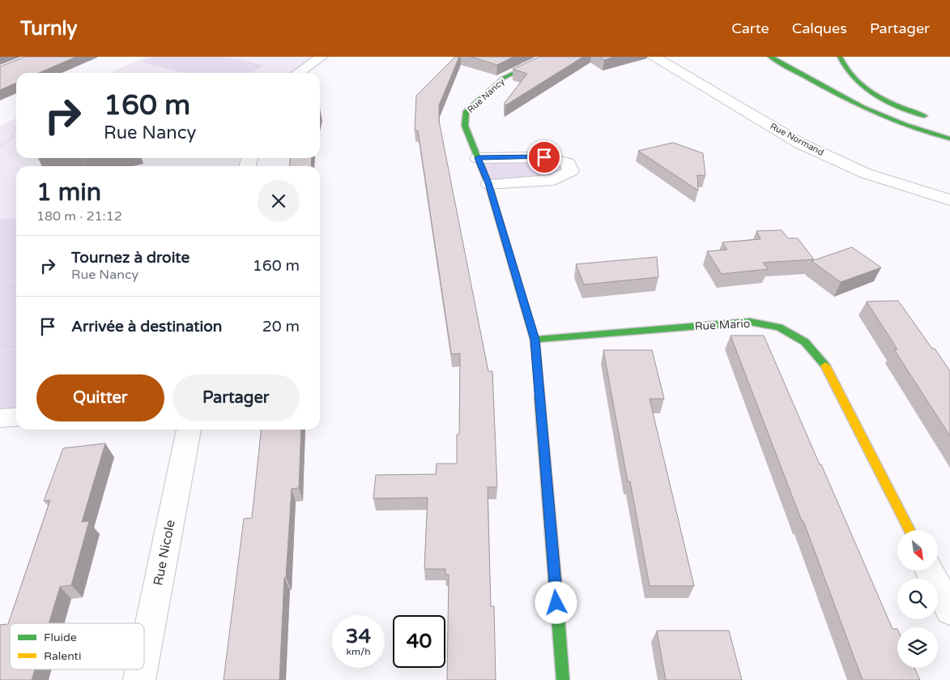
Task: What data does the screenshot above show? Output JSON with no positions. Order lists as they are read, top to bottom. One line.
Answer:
{"streets":{"main road":["Rue Nancy","Rue Mario"],"street":["Rue Normand","Rue Nicole"]},"crossings":[["Rue Nancy","Rue Mario"]],"legend":["Fluide","Ralenti"],"north":"bottom right","page":{"header":"Turnly","nav":["Carte","Calques","Partager"],"turn":["160 m","Rue Nancy"],"heading":["1 min","180 m · 21:12"],"list":[{"name":"Tournez à droite","note":"Rue Nancy","value":"160 m"},{"name":"Arrivée à destination","value":"20 m"}],"buttons":["Quitter","Partager"],"speed":"34 km/h","limit":"40"}}
